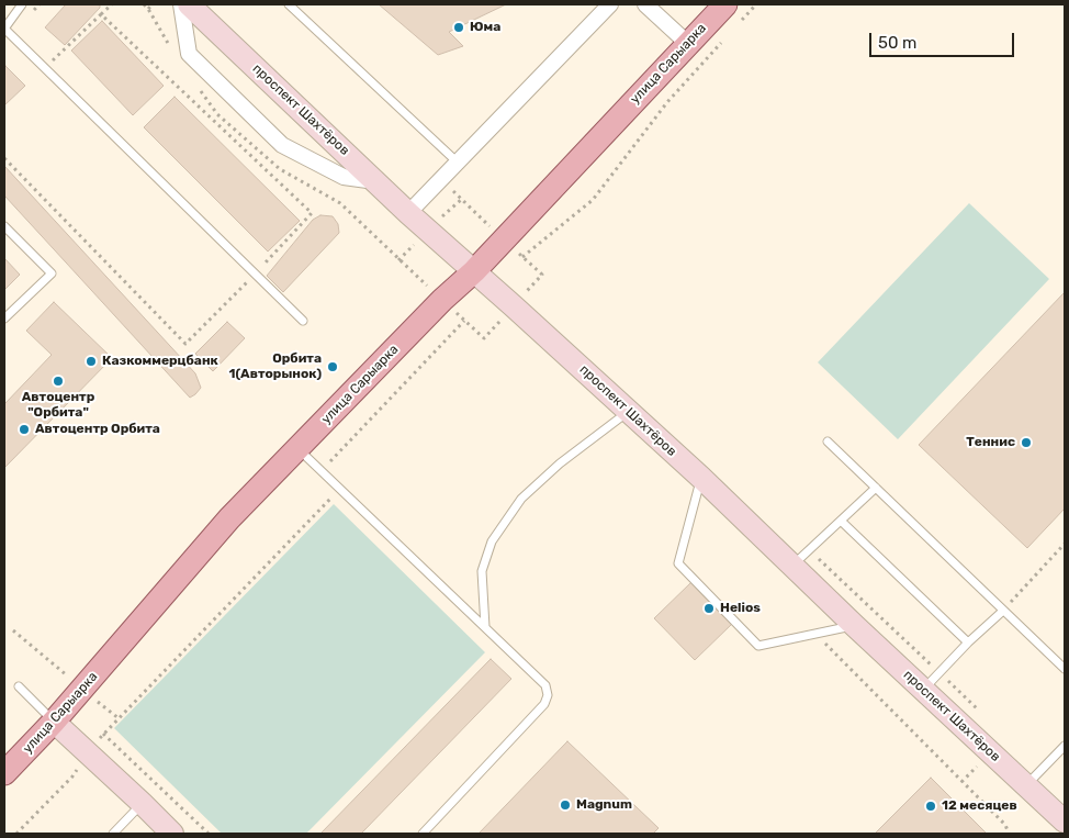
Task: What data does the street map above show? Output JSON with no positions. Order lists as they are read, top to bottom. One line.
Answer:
{"streets":{"main road":["улица Сарыарка","проспект Шахтёров"]},"crossings":[["улица Сарыарка","проспект Шахтёров"]],"places":["Юма","Казкоммерцбанк","Орбита 1(Авторынок)","Автоцентр \"Орбита\"","Автоцентр Орбита","Теннис","Helios","Magnum","12 месяцев"],"scale_bar":"50 m"}
